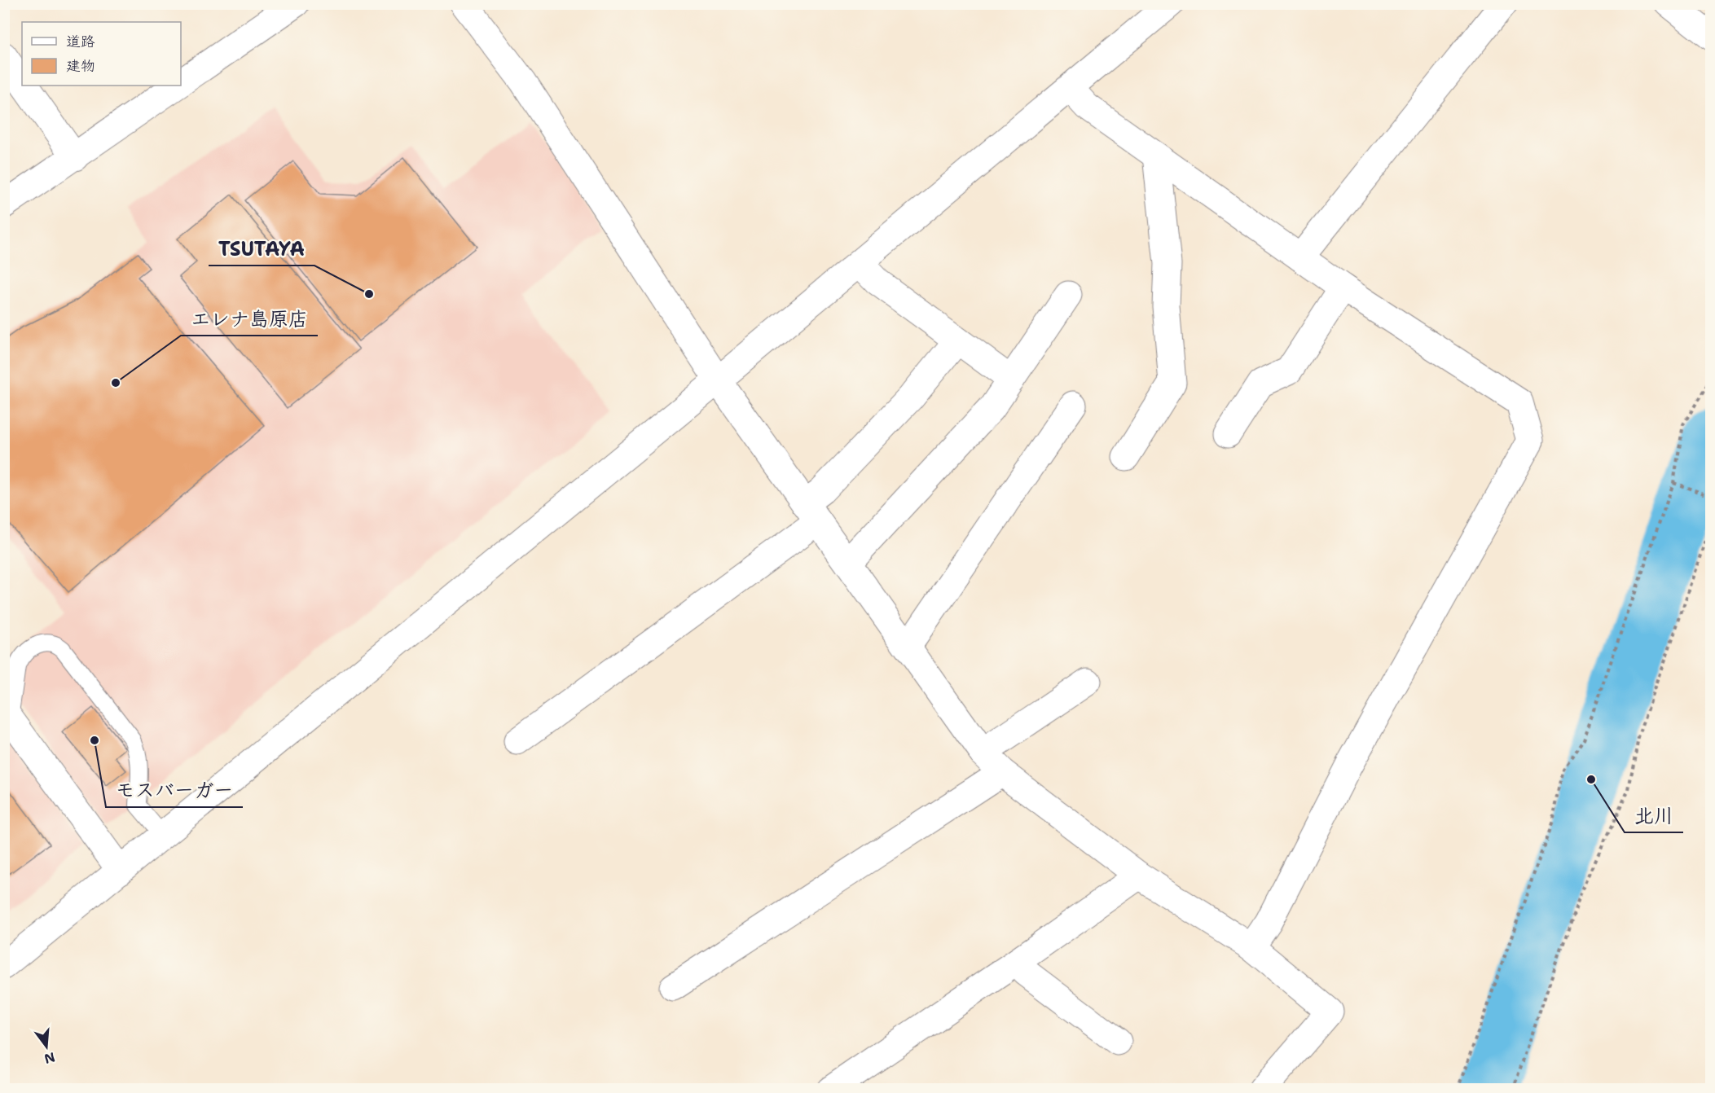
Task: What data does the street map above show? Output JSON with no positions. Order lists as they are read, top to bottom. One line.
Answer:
{"places":["TSUTAYA","エレナ島原店","モスバーガー","北川"],"legend":["道路","建物"],"north":"bottom"}
